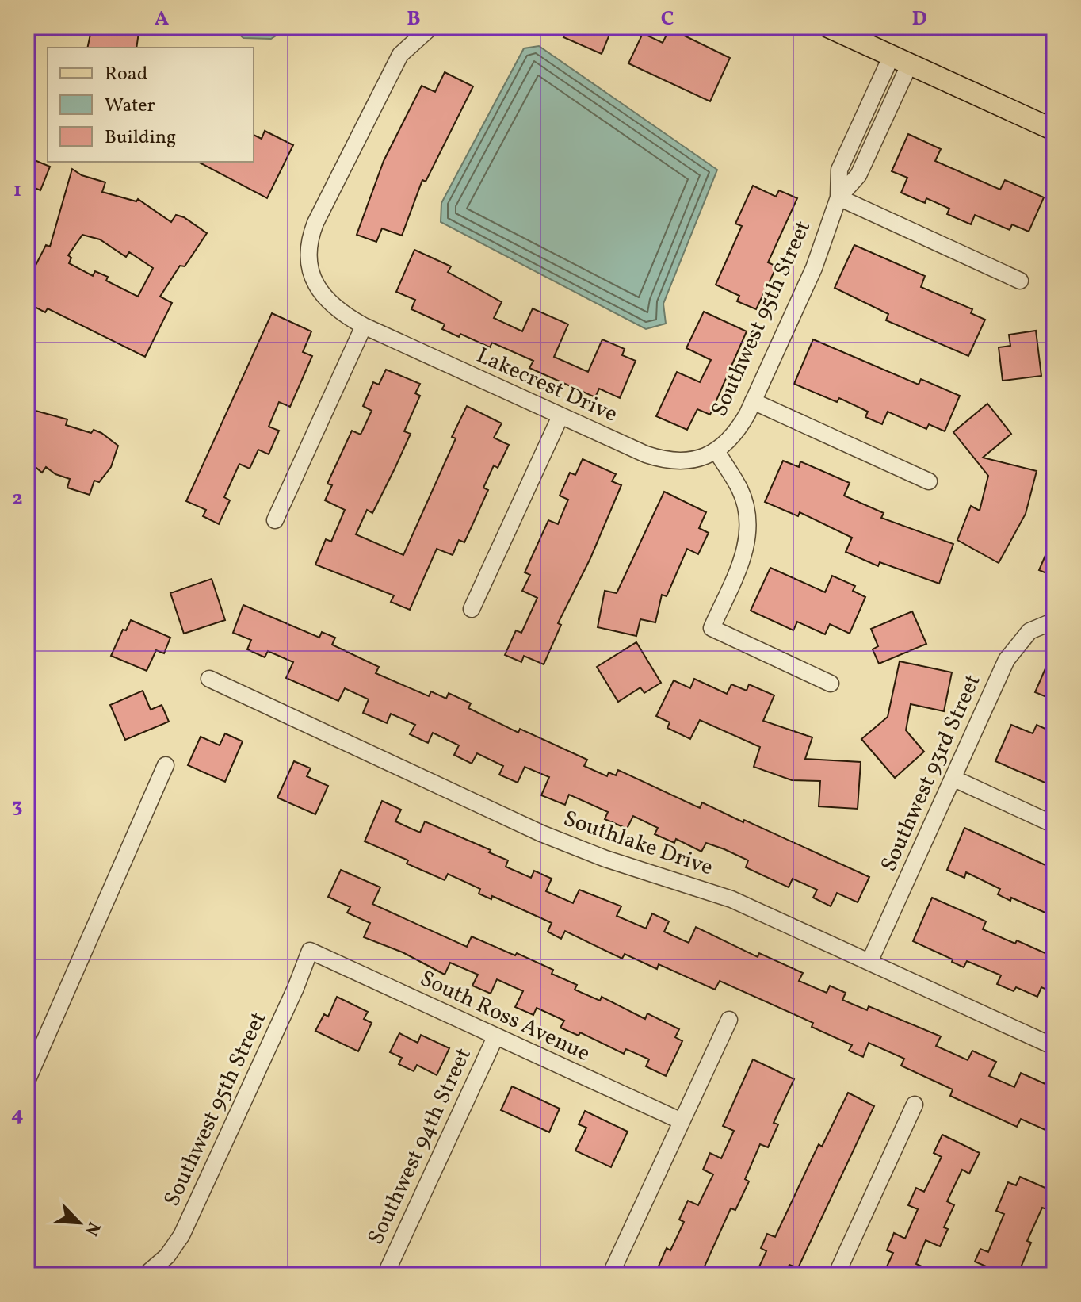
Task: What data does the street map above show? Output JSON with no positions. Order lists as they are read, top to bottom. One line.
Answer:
{"streets":{"street":["Southwest 95th Street","Lakecrest Drive","Southwest 93rd Street","Southlake Drive","South Ross Avenue","Southwest 94th Street"]},"crossings":[["Southwest 95th Street","Lakecrest Drive"],["Southwest 95th Street","South Ross Avenue"],["Southwest 93rd Street","Southlake Drive"],["South Ross Avenue","Southwest 94th Street"]],"legend":["Road","Water","Building"],"north":"bottom right","grid":{"columns":["A","B","C","D"],"rows":["1","2","3","4"]}}
